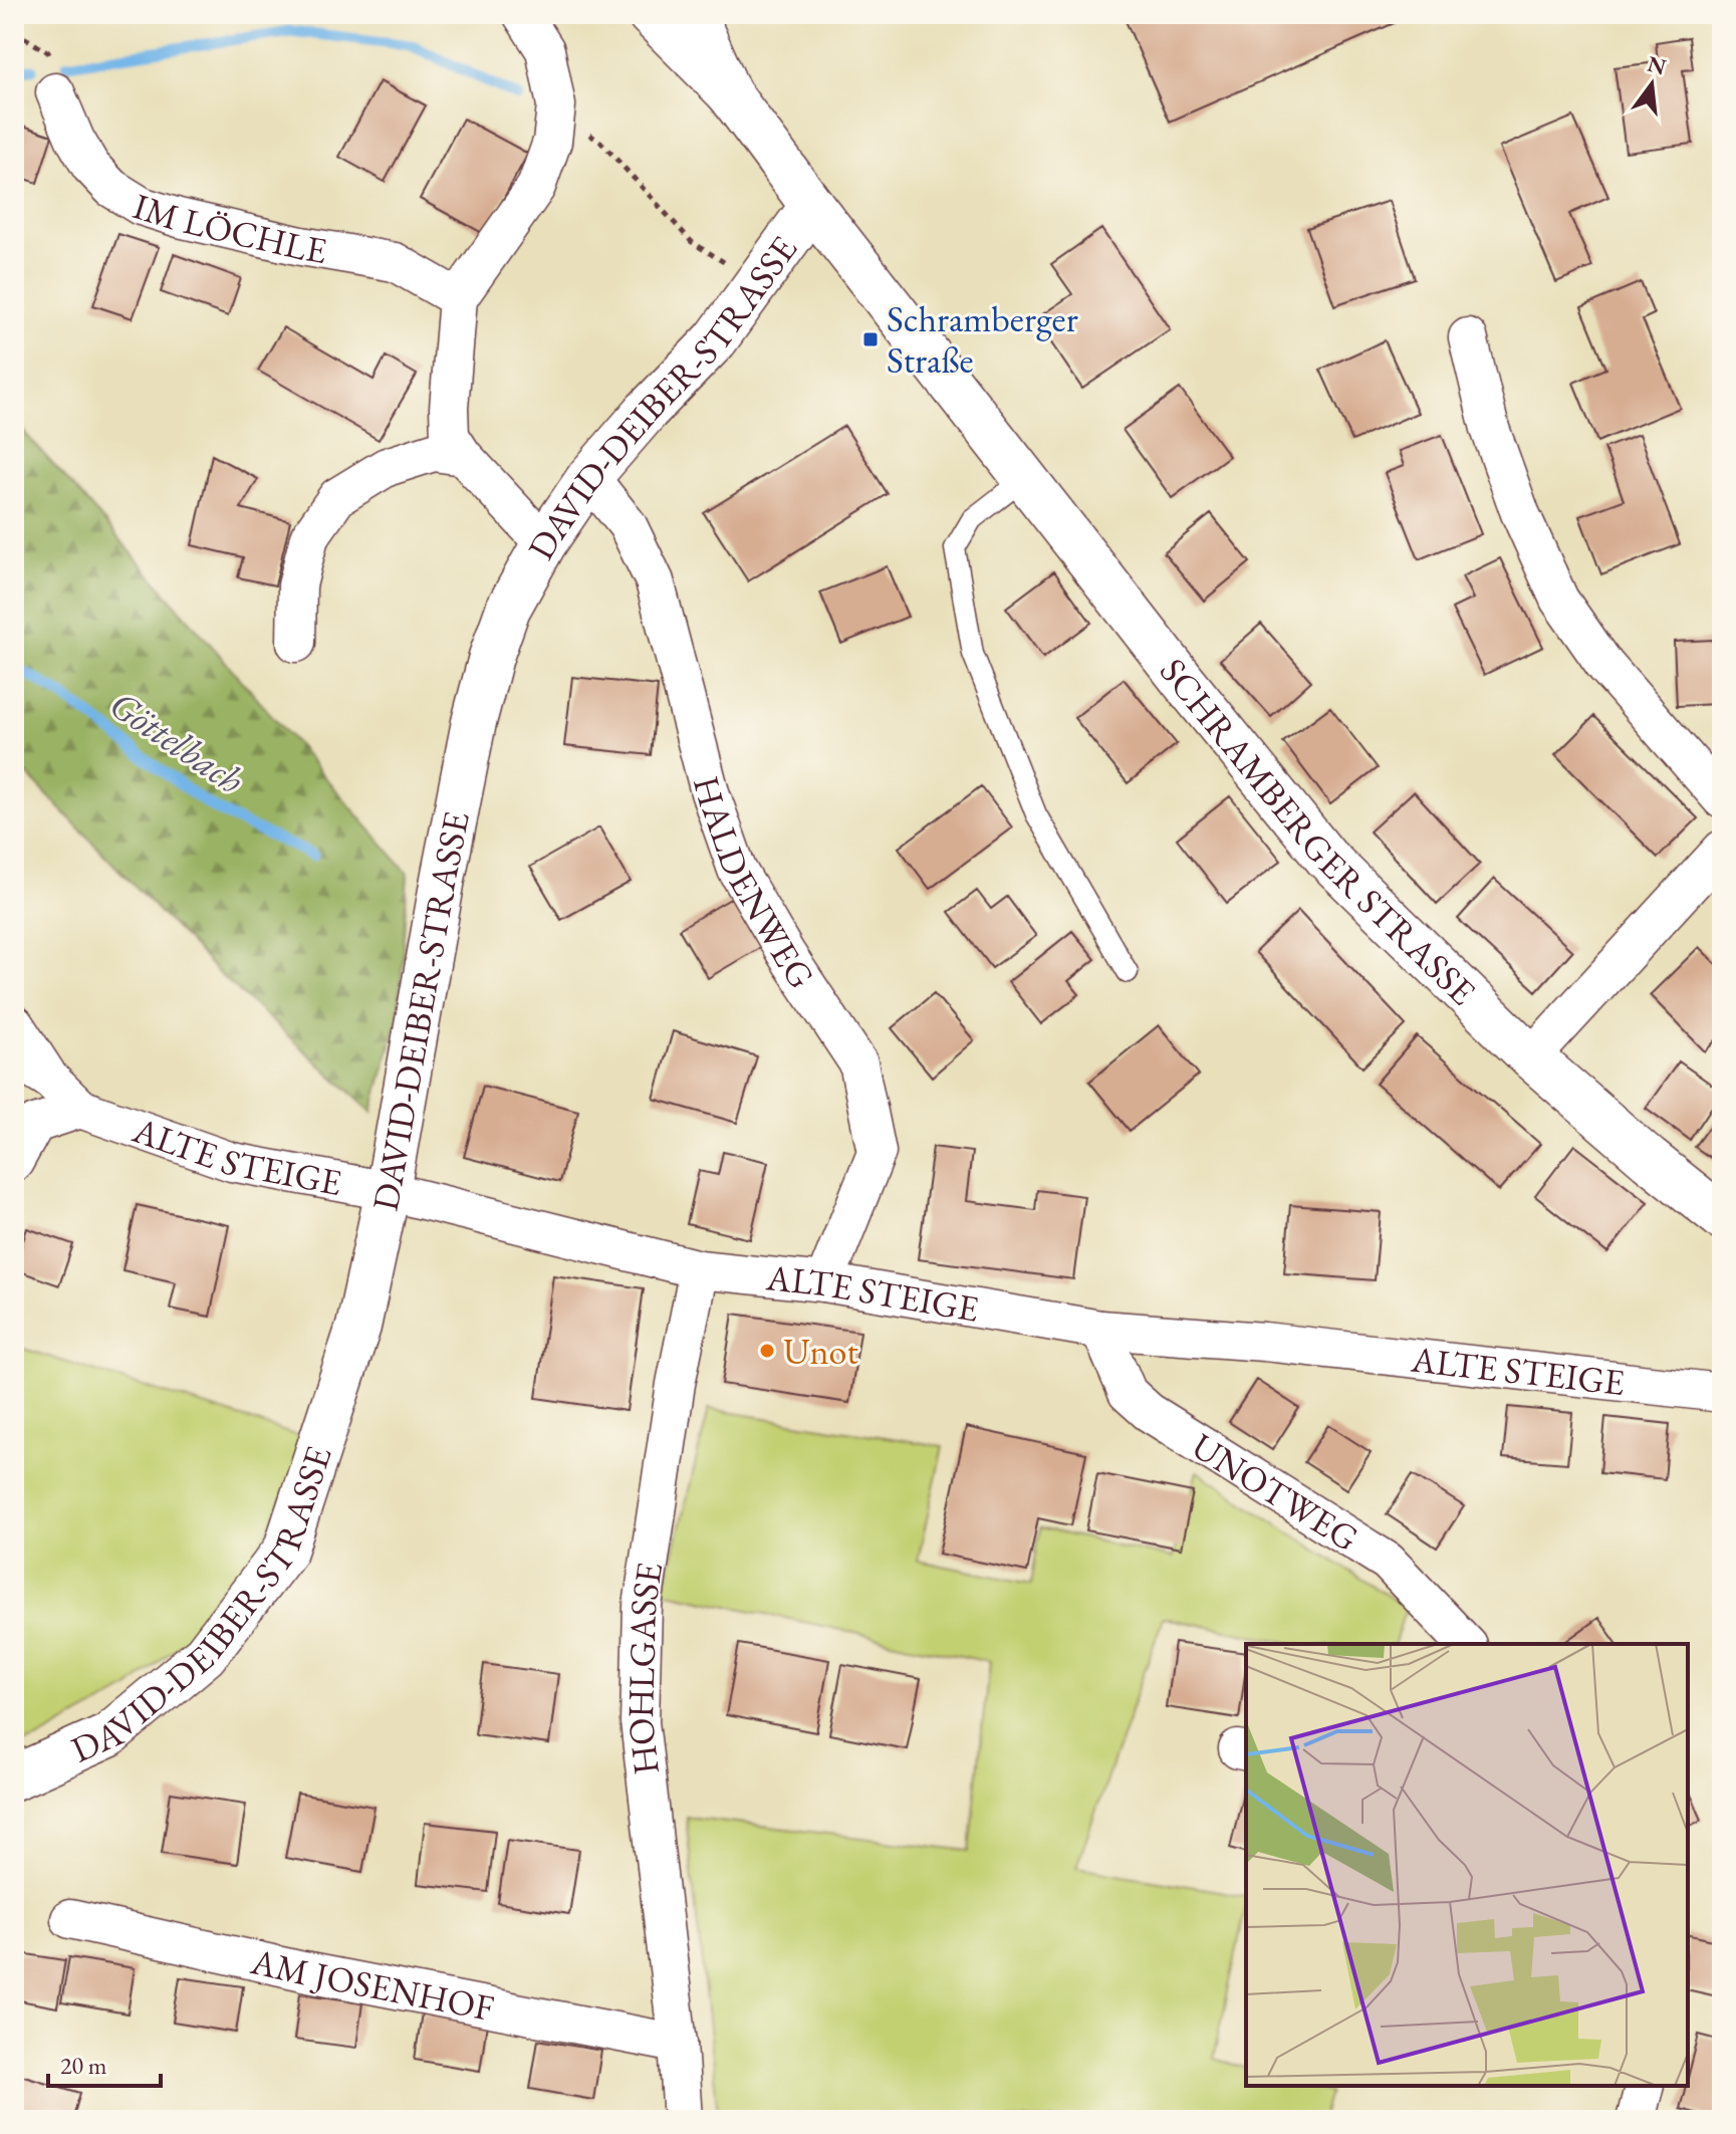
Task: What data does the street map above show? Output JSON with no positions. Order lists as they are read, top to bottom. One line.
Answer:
{"streets":{"street":["IM LÖCHLE","DAVID-DEIBER-STRASSE","SCHRAMBERGER STRASSE","HALDENWEG","ALTE STEIGE","UNOTWEG","HOHLGASSE","AM JOSENHOF"]},"crossings":[["DAVID-DEIBER-STRASSE","SCHRAMBERGER STRASSE"],["DAVID-DEIBER-STRASSE","HALDENWEG"],["DAVID-DEIBER-STRASSE","ALTE STEIGE"],["HALDENWEG","ALTE STEIGE"],["ALTE STEIGE","UNOTWEG"],["ALTE STEIGE","HOHLGASSE"],["HOHLGASSE","AM JOSENHOF"]],"water":["Göttelbach"],"places":{"transit":["Schramberger Straße"],"other":["Unot"]},"scale_bar":"20 m","north":"top"}
